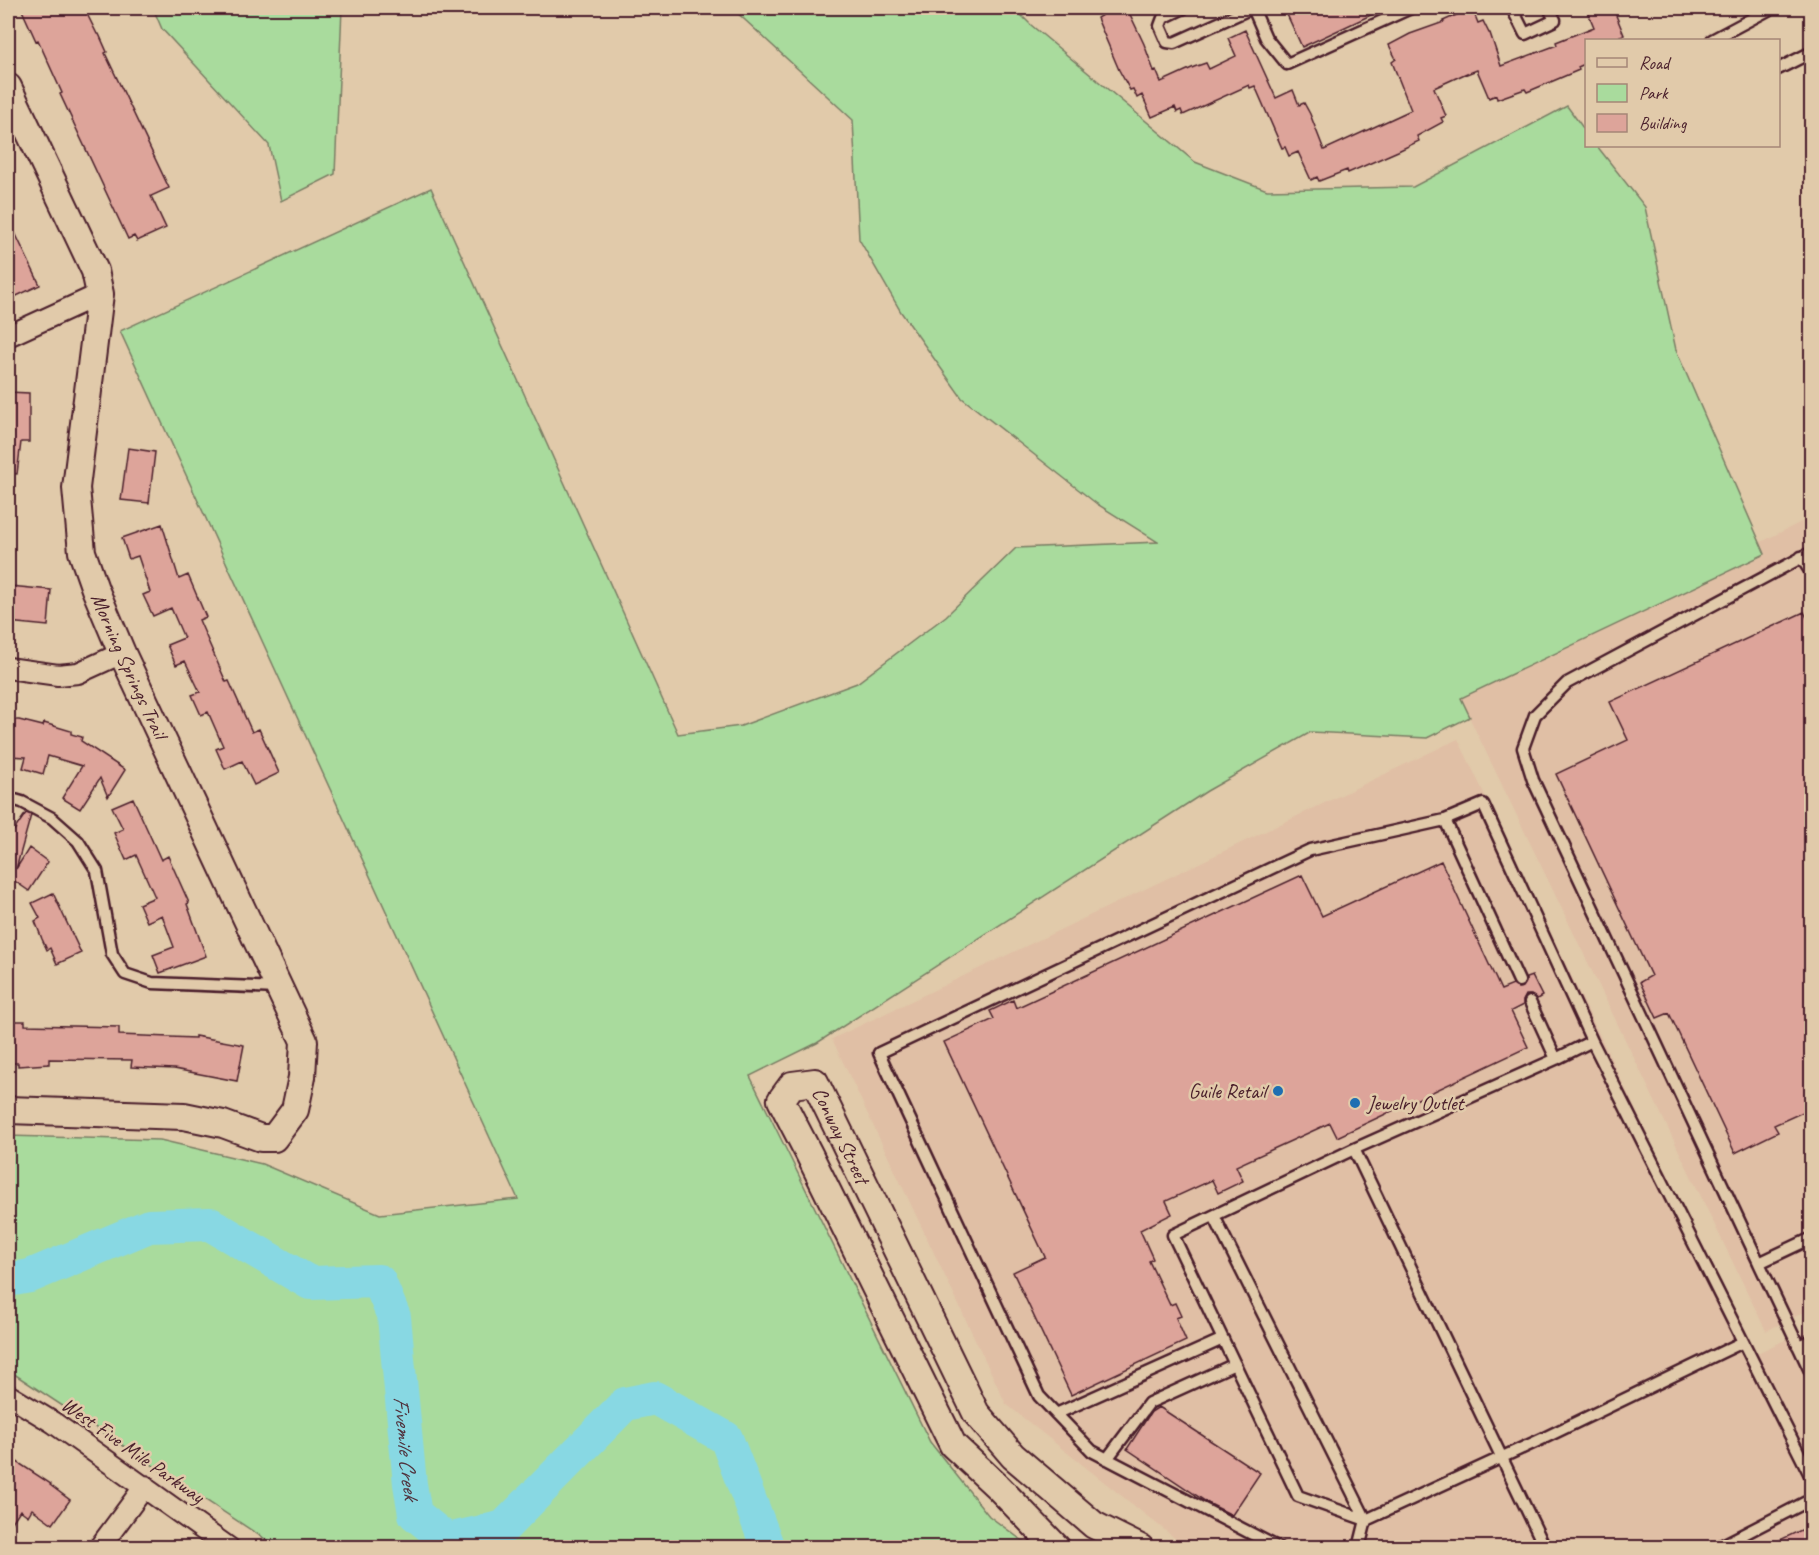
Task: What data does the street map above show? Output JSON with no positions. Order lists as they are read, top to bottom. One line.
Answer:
{"streets":{"street":["Morning Springs Trail","Conway Street","West Five Mile Parkway"]},"water":["Fivemile Creek"],"places":["Guile Retail","Jewelry Outlet"],"legend":["Road","Park","Building"]}
